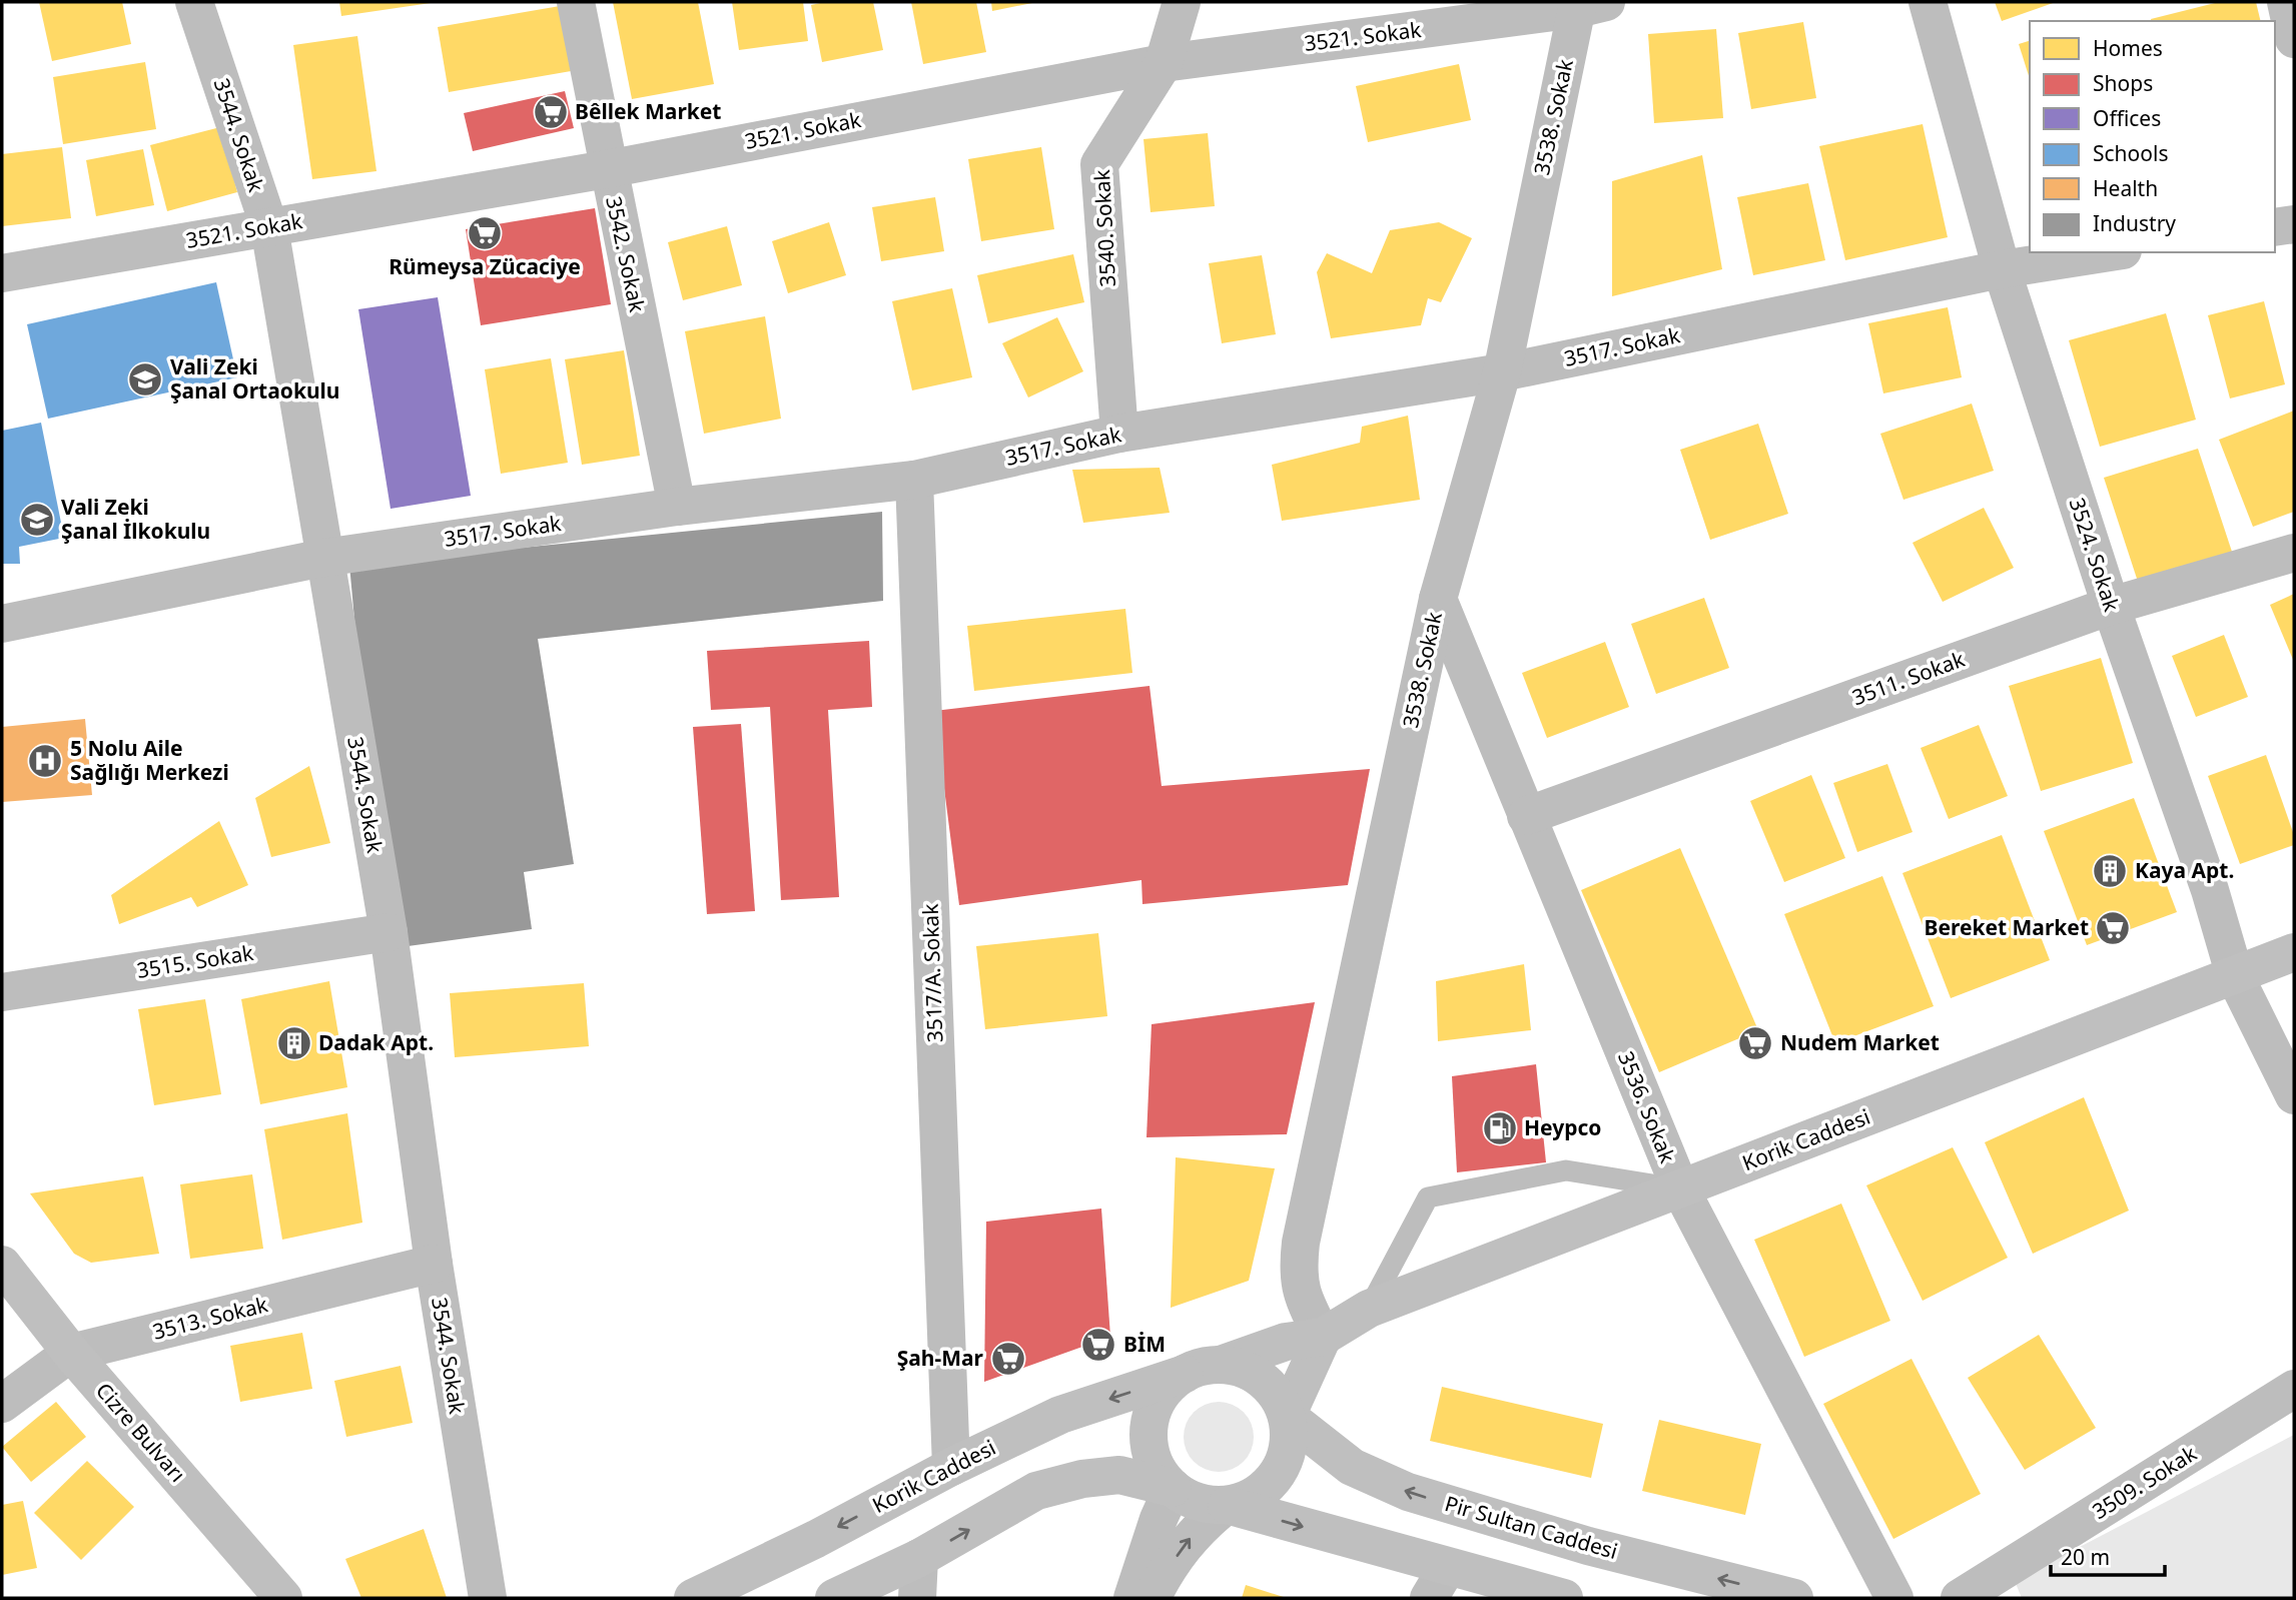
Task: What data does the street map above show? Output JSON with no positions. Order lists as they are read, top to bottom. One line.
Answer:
{"streets":{"main road":["Korik Caddesi","Cizre Bulvarı","Pir Sultan Caddesi"],"street":["3521. Sokak","3538. Sokak","3544. Sokak","3540. Sokak","3542. Sokak","3517. Sokak","3524. Sokak","3511. Sokak","3515. Sokak","3517/A. Sokak","3536. Sokak","3513. Sokak","3509. Sokak"]},"crossings":[["3521. Sokak","3538. Sokak"],["3521. Sokak","3544. Sokak"],["3521. Sokak","3540. Sokak"],["3521. Sokak","3542. Sokak"],["3538. Sokak","3517. Sokak"],["3538. Sokak","3536. Sokak"],["3538. Sokak","Korik Caddesi"],["3544. Sokak","3517. Sokak"],["3544. Sokak","3515. Sokak"],["3544. Sokak","3513. Sokak"],["3540. Sokak","3517. Sokak"],["3542. Sokak","3517. Sokak"],["3517. Sokak","3524. Sokak"],["3517. Sokak","3517/A. Sokak"],["3524. Sokak","3511. Sokak"],["3524. Sokak","Korik Caddesi"],["3511. Sokak","3536. Sokak"],["3517/A. Sokak","Korik Caddesi"],["3536. Sokak","Korik Caddesi"],["Korik Caddesi","Pir Sultan Caddesi"],["3513. Sokak","Cizre Bulvarı"]],"places":{"supermarket":["Bêllek Market","Rümeysa Zücaciye","Bereket Market","Nudem Market","BİM","Şah-Mar"],"school or university":["Vali Zeki Şanal Ortaokulu","Vali Zeki Şanal İlkokulu"],"hospital":["5 Nolu Aile Sağlığı Merkezi"],"building":["Kaya Apt.","Dadak Apt."],"fuel station":["Heypco"]},"legend":["Homes","Shops","Offices","Schools","Health","Industry"],"scale_bar":"20 m"}
